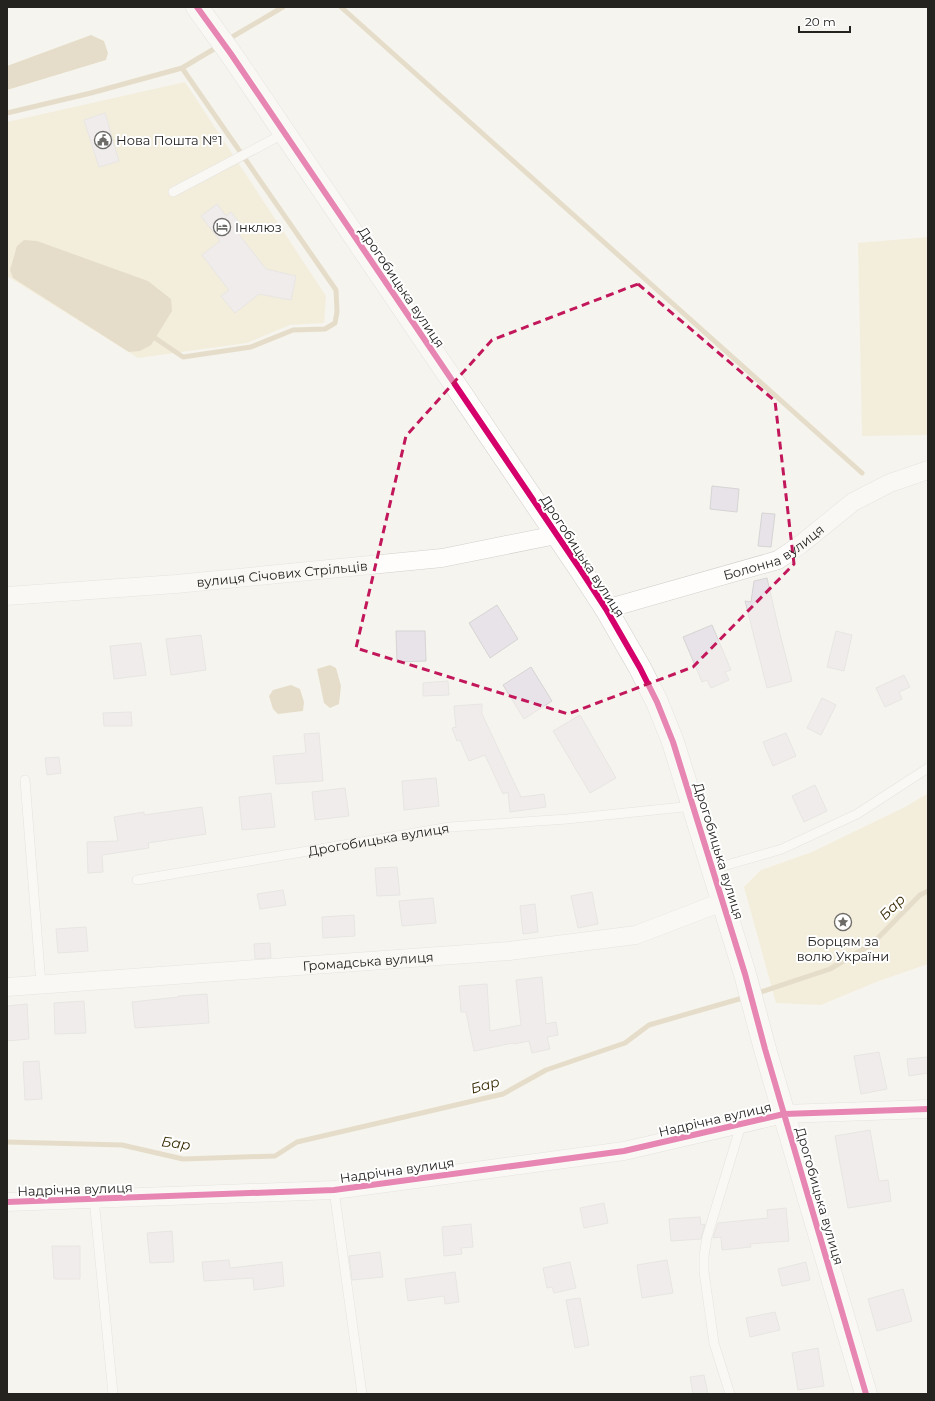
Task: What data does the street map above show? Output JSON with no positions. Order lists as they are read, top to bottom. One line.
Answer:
{"streets":{"main road":["Дрогобицька вулиця"],"street":["Болонна вулиця","вулиця Січових Стрільців","Громадська вулиця","Надрічна вулиця"]},"crossings":[["Дрогобицька вулиця","Болонна вулиця"],["Дрогобицька вулиця","вулиця Січових Стрільців"],["Дрогобицька вулиця","Громадська вулиця"],["Дрогобицька вулиця","Надрічна вулиця"]],"water":["Бар"],"places":{"public building":["Нова Пошта №1"],"hotel":["Інклюз"],"place":["Борцям за волю України"]},"scale_bar":"20 m"}
